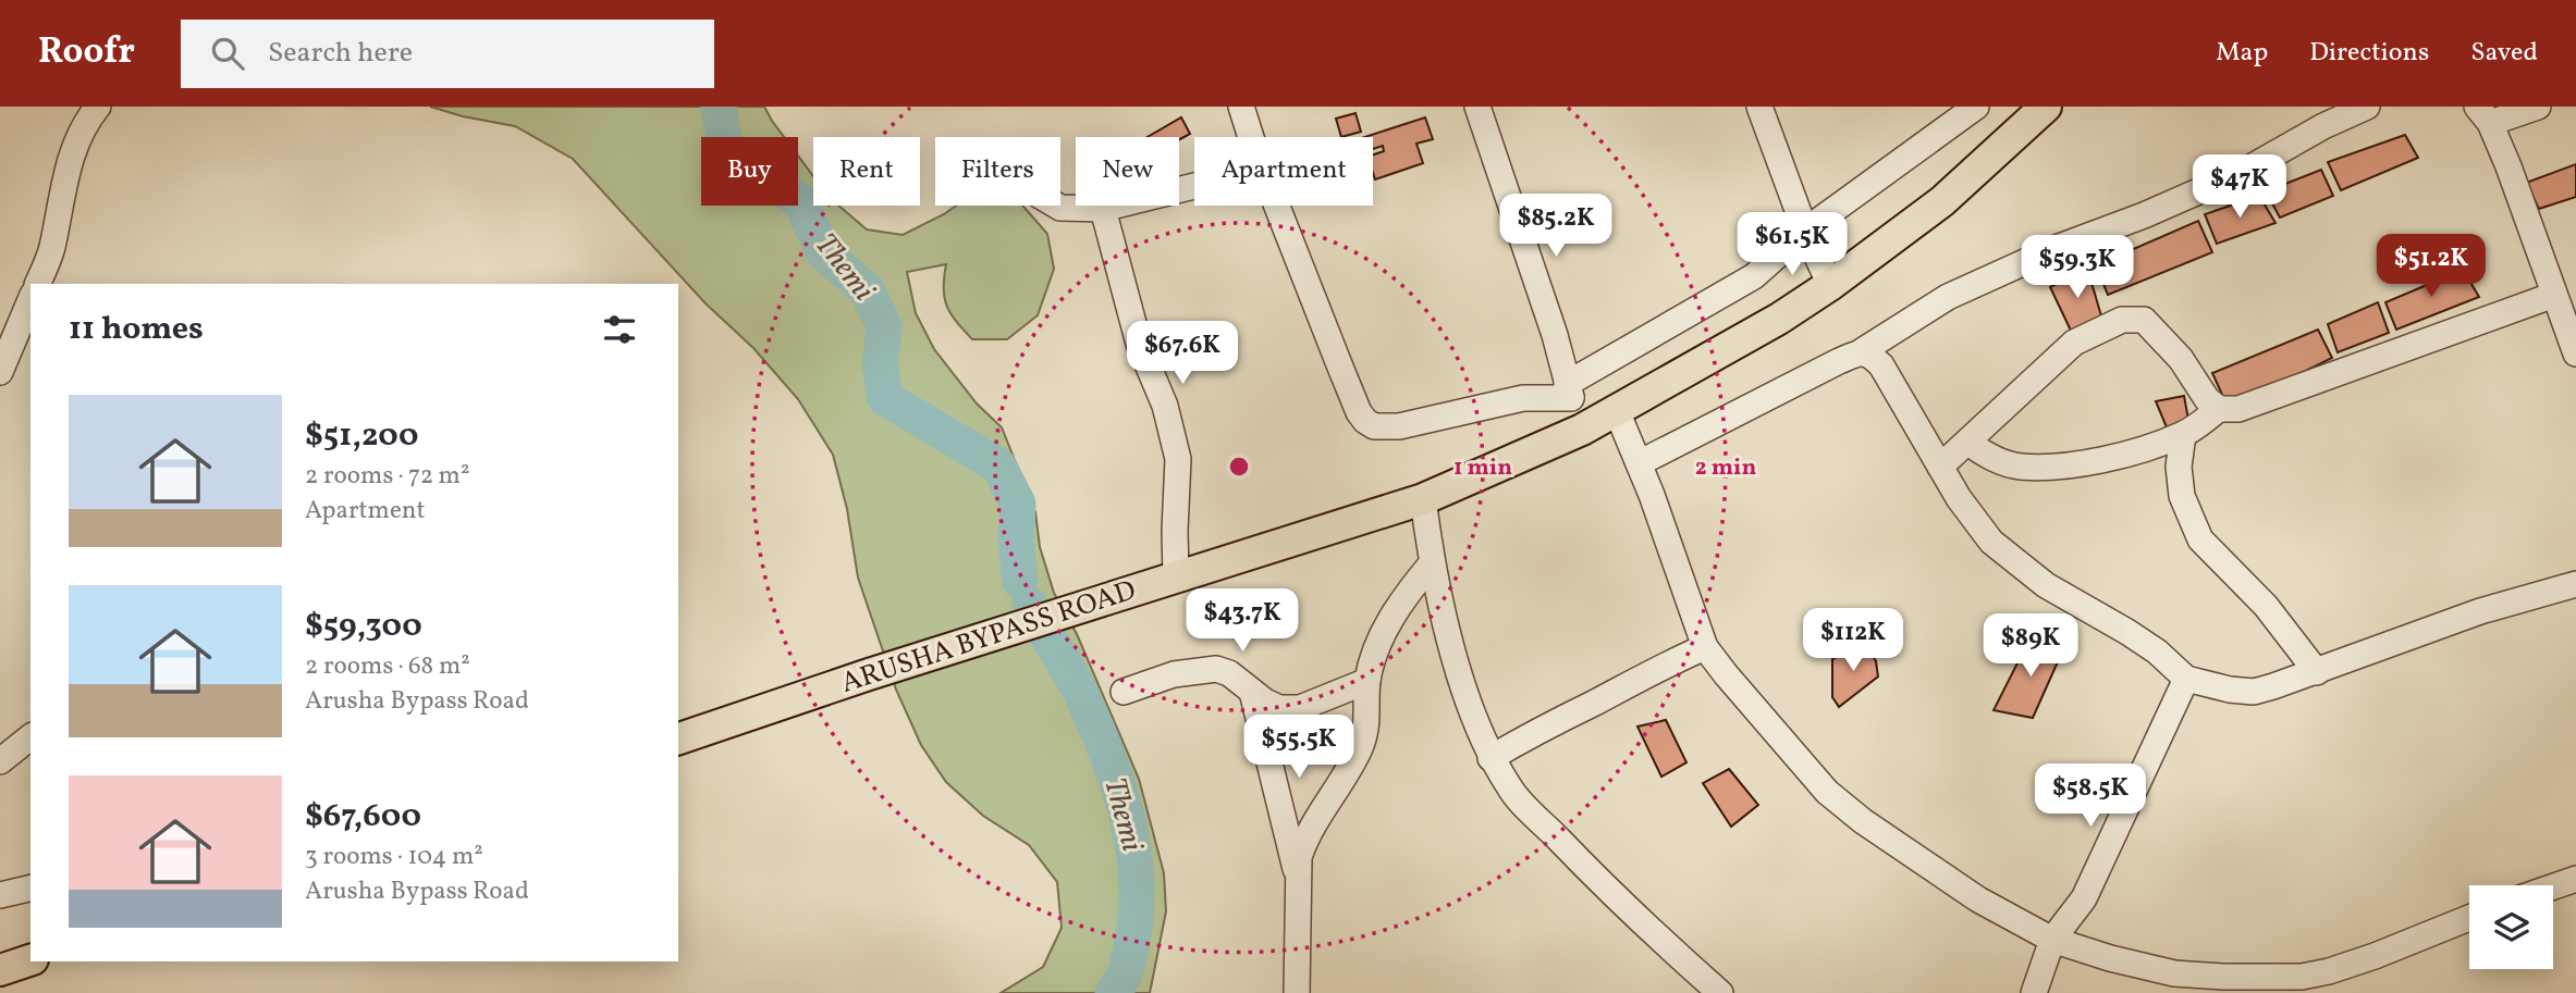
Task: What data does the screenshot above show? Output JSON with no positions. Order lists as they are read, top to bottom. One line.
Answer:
{"streets":{"main road":["ARUSHA BYPASS ROAD"]},"water":["Themi"],"page":{"header":"Roofr","search":"Search here","nav":["Map","Directions","Saved"],"chip":["Buy","Rent","Filters","New","Apartment"],"price":["$47K","$85.2K","$61.5K","$51.2K","$59.3K","$67.6K","$43.7K","$112K","$89K","$55.5K","$58.5K"],"heading":"11 homes","list":[{"name":"$51,200","note":"2 rooms · 72 m² · Apartment"},{"name":"$59,300","note":"2 rooms · 68 m² · Arusha Bypass Road"},{"name":"$67,600","note":"3 rooms · 104 m² · Arusha Bypass Road"}]},"rings":["1 min","2 min"]}
